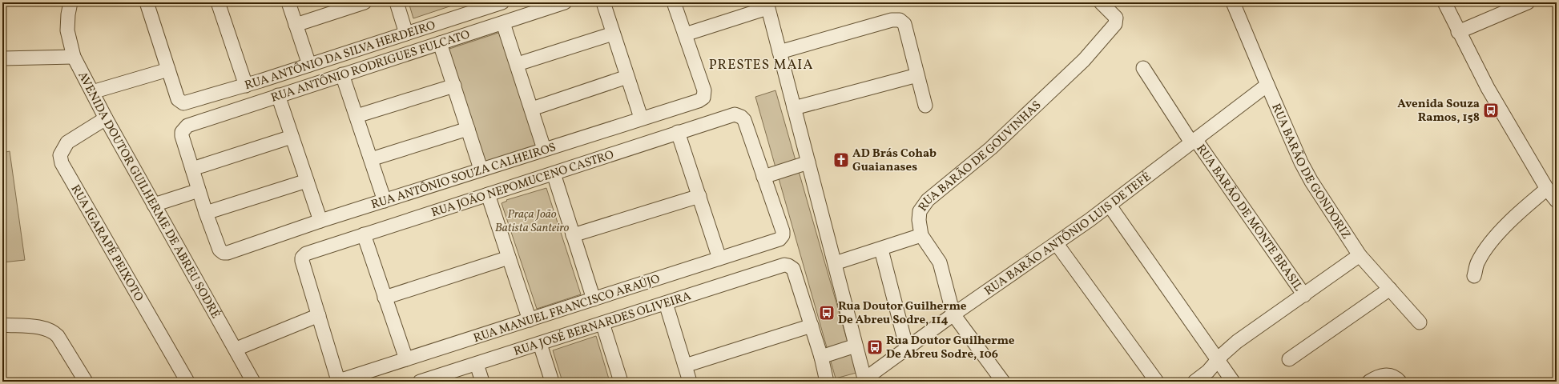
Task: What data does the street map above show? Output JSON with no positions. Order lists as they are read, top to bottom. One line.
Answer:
{"streets":{"street":["RUA ANTÔNIO DA SILVA HERDEIRO","RUA ANTÔNIO RODRIGUES FULCATO","RUA BARÃO DE GOUVINHAS","RUA BARÃO DE GONDORIZ","RUA ANTÔNIO SOUZA CALHEIROS","RUA JOÃO NEPOMUCENO CASTRO","AVENIDA DOUTOR GUILHERME DE ABREU SODRÉ","RUA BARÃO DE MONTE BRASIL","RUA BARÃO ANTÔNIO LUIS DE TEFÉ","RUA IGARAPÉ PEIXOTO","RUA MANUEL FRANCISCO ARAÚJO","RUA JOSÉ BERNARDES OLIVEIRA"]},"crossings":[["RUA BARÃO DE GONDORIZ","RUA BARÃO ANTÔNIO LUIS DE TEFÉ"],["RUA JOÃO NEPOMUCENO CASTRO","RUA MANUEL FRANCISCO ARAÚJO"],["AVENIDA DOUTOR GUILHERME DE ABREU SODRÉ","RUA IGARAPÉ PEIXOTO"],["RUA BARÃO DE MONTE BRASIL","RUA BARÃO ANTÔNIO LUIS DE TEFÉ"]],"districts":["PRESTES MAIA"],"parks":["Praça João Batista Santeiro"],"places":{"bus stop":["Avenida Souza Ramos, 158","Rua Doutor Guilherme De Abreu Sodre, 114","Rua Doutor Guilherme De Abreu Sodre, 106"],"church":["AD Brás Cohab Guaianases"]}}
